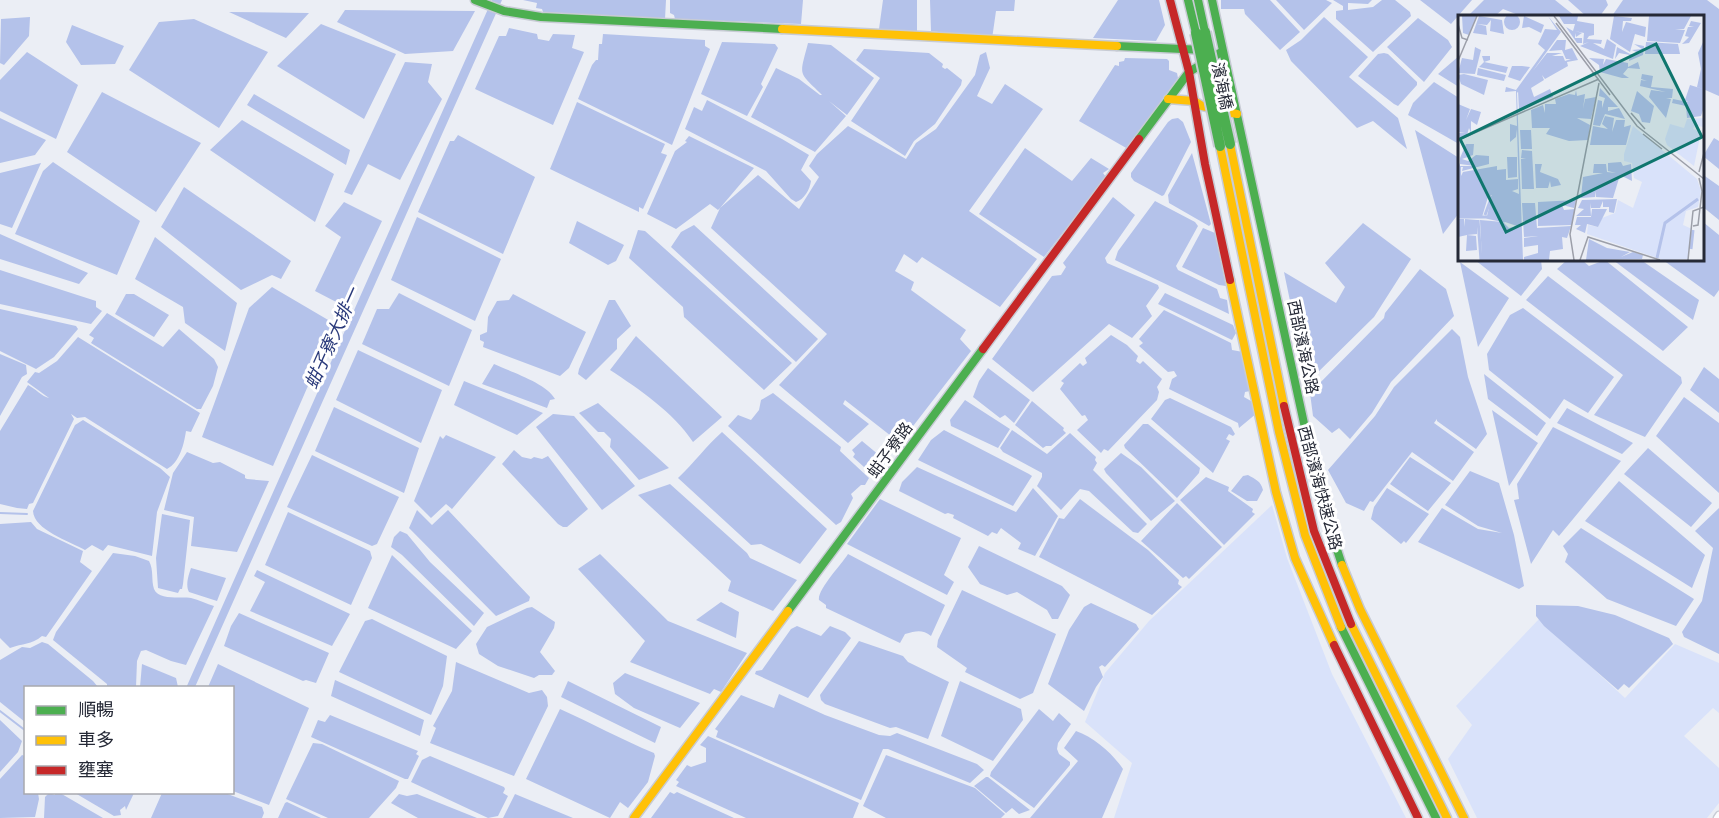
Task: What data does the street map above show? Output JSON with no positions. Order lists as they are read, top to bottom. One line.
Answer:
{"streets":{"main road":["濱海橋","西部濱海公路","蚶子寮路","西部濱海快速公路"]},"crossings":[["濱海橋","西部濱海快速公路"]],"water":["蚶子寮大排一"],"legend":["順暢","車多","壅塞"]}
